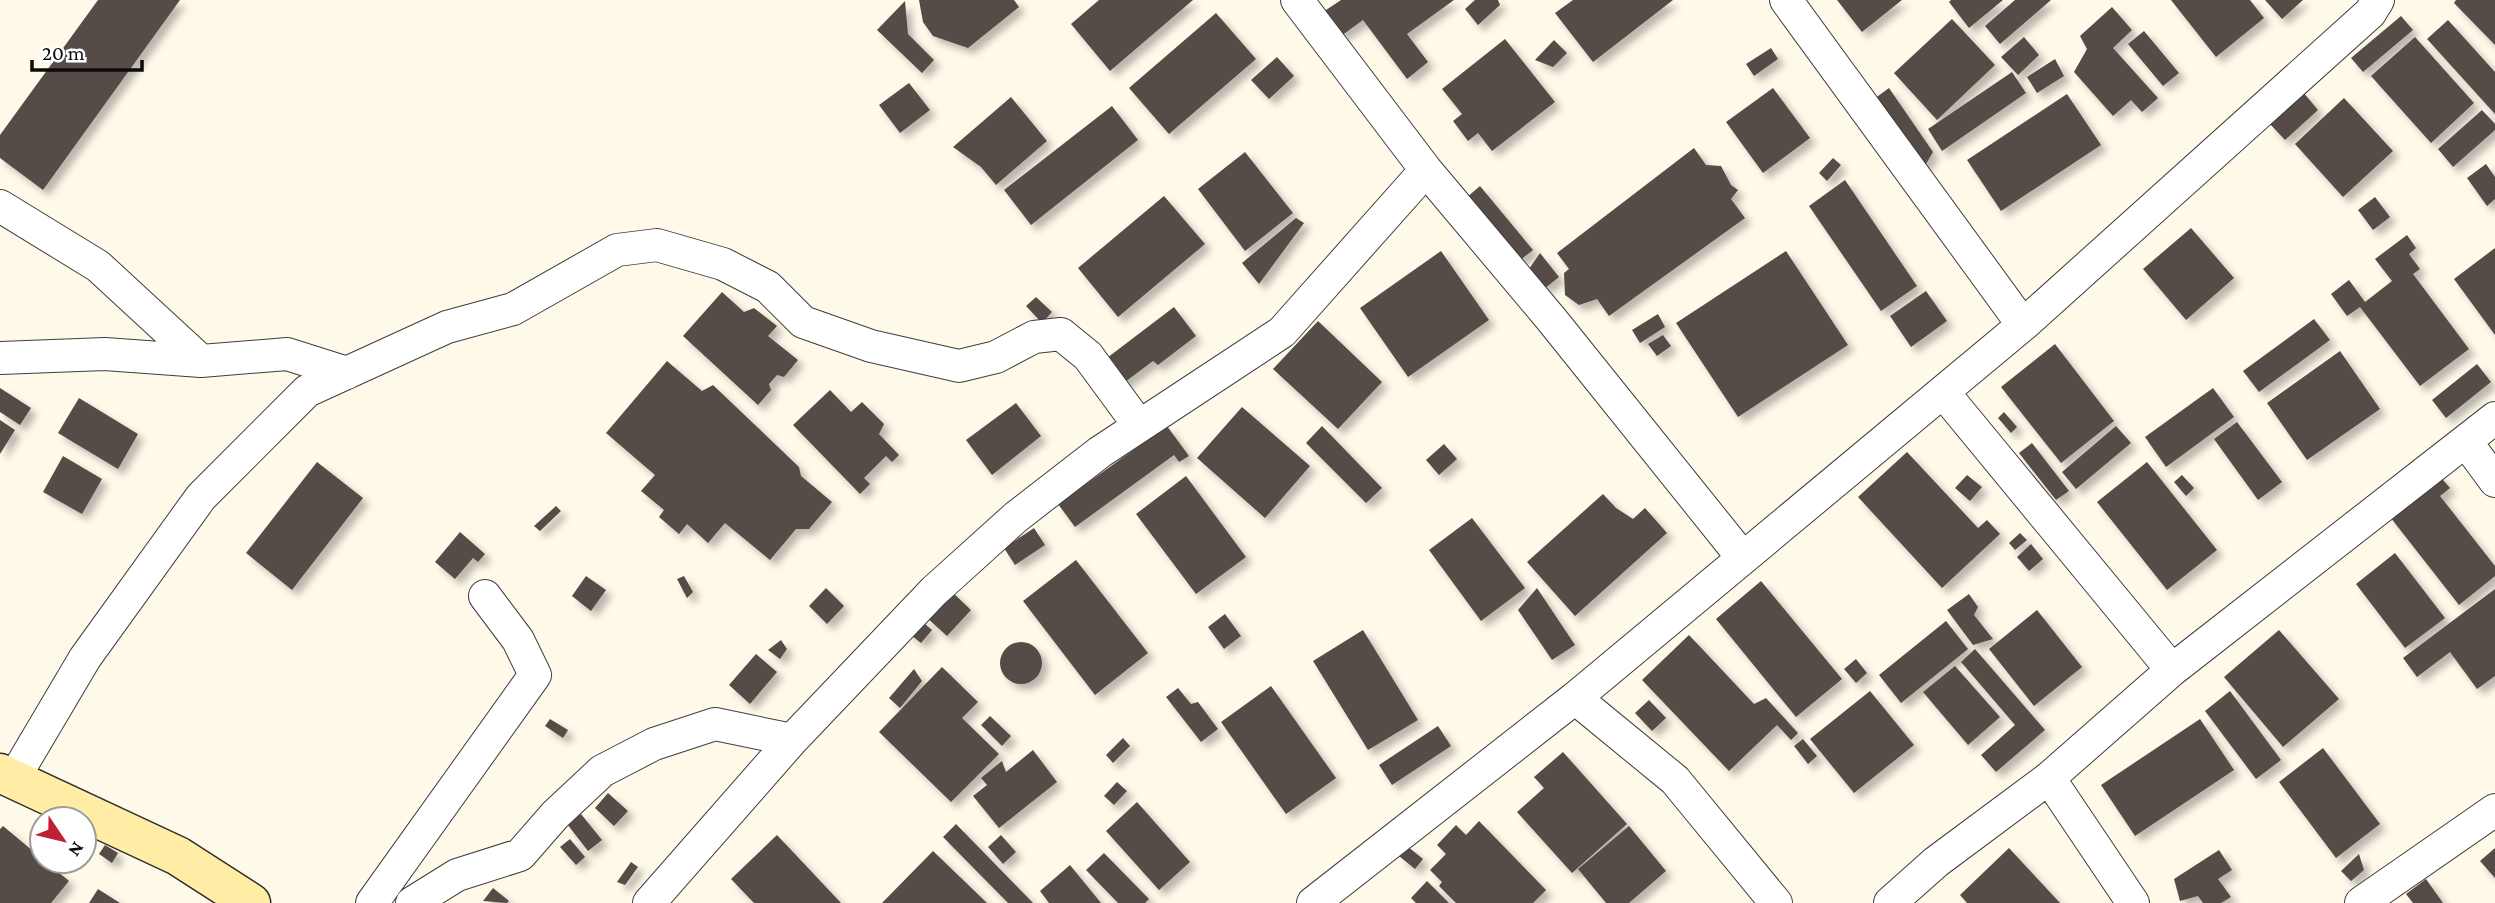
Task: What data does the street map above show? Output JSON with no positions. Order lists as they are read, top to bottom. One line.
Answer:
{"scale_bar":"20 m","north":"bottom right"}
